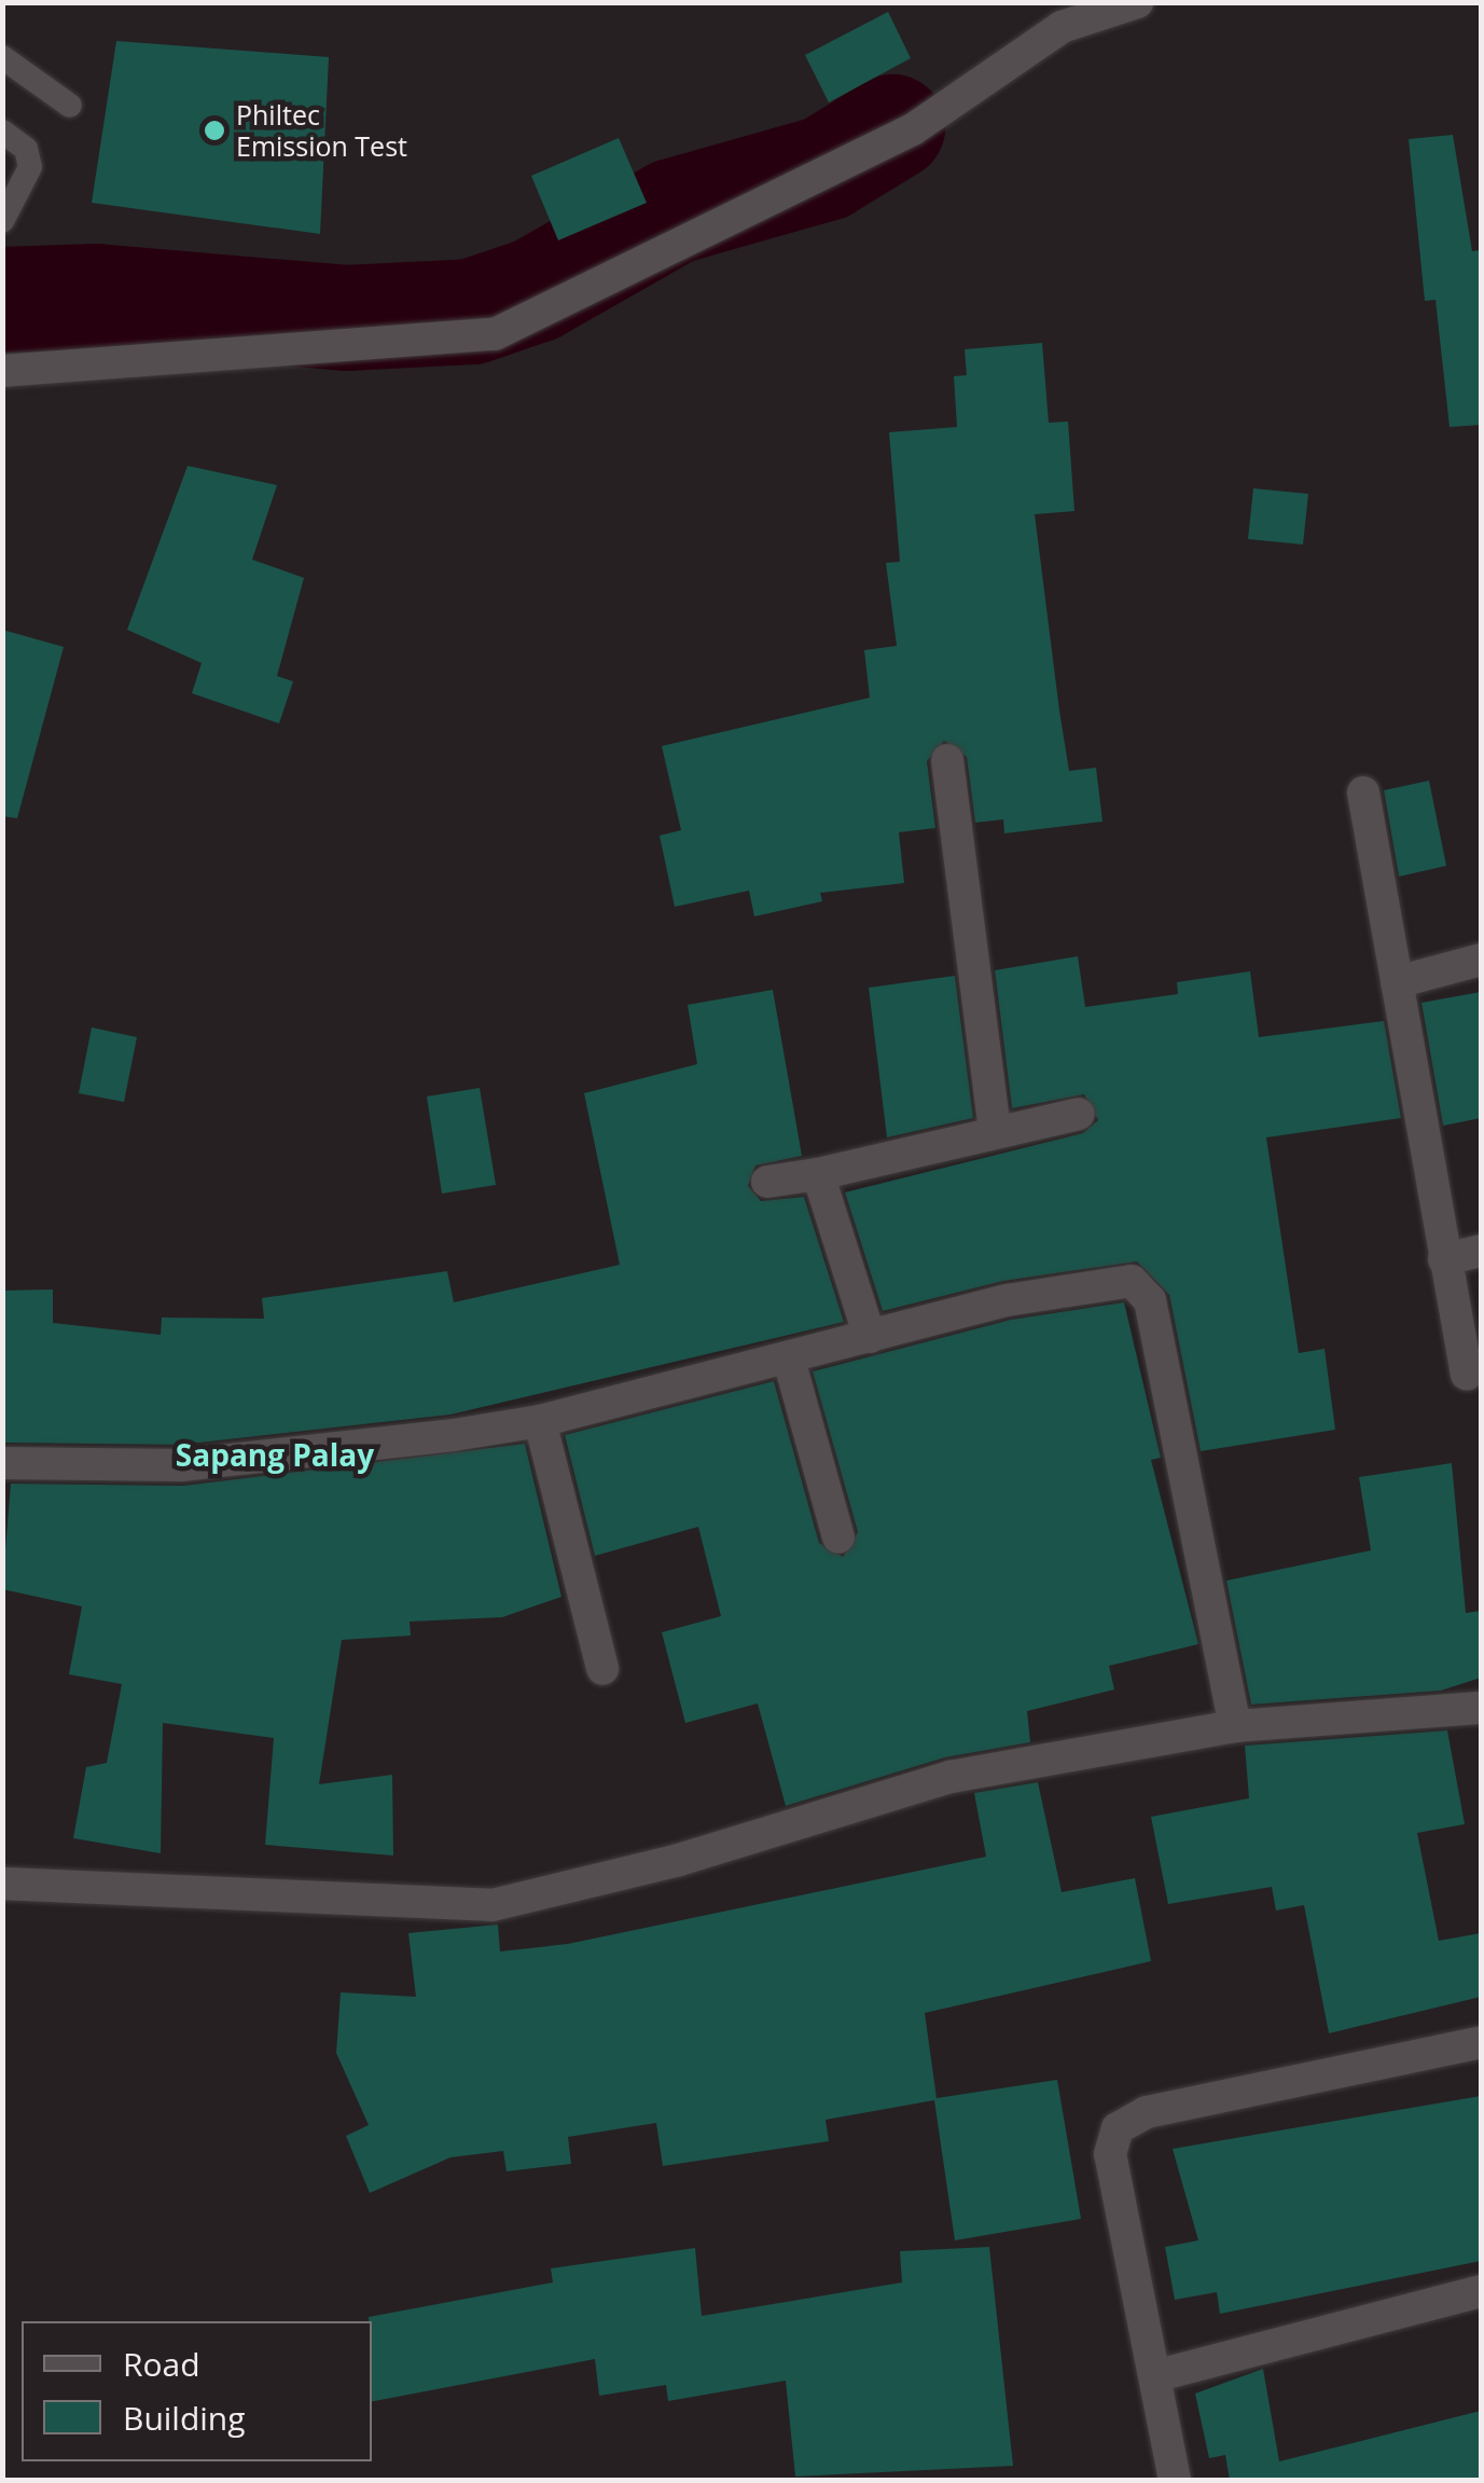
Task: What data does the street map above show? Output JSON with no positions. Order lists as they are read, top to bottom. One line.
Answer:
{"districts":["Sapang Palay"],"places":["Philtec Emission Test"],"legend":["Road","Building"]}
